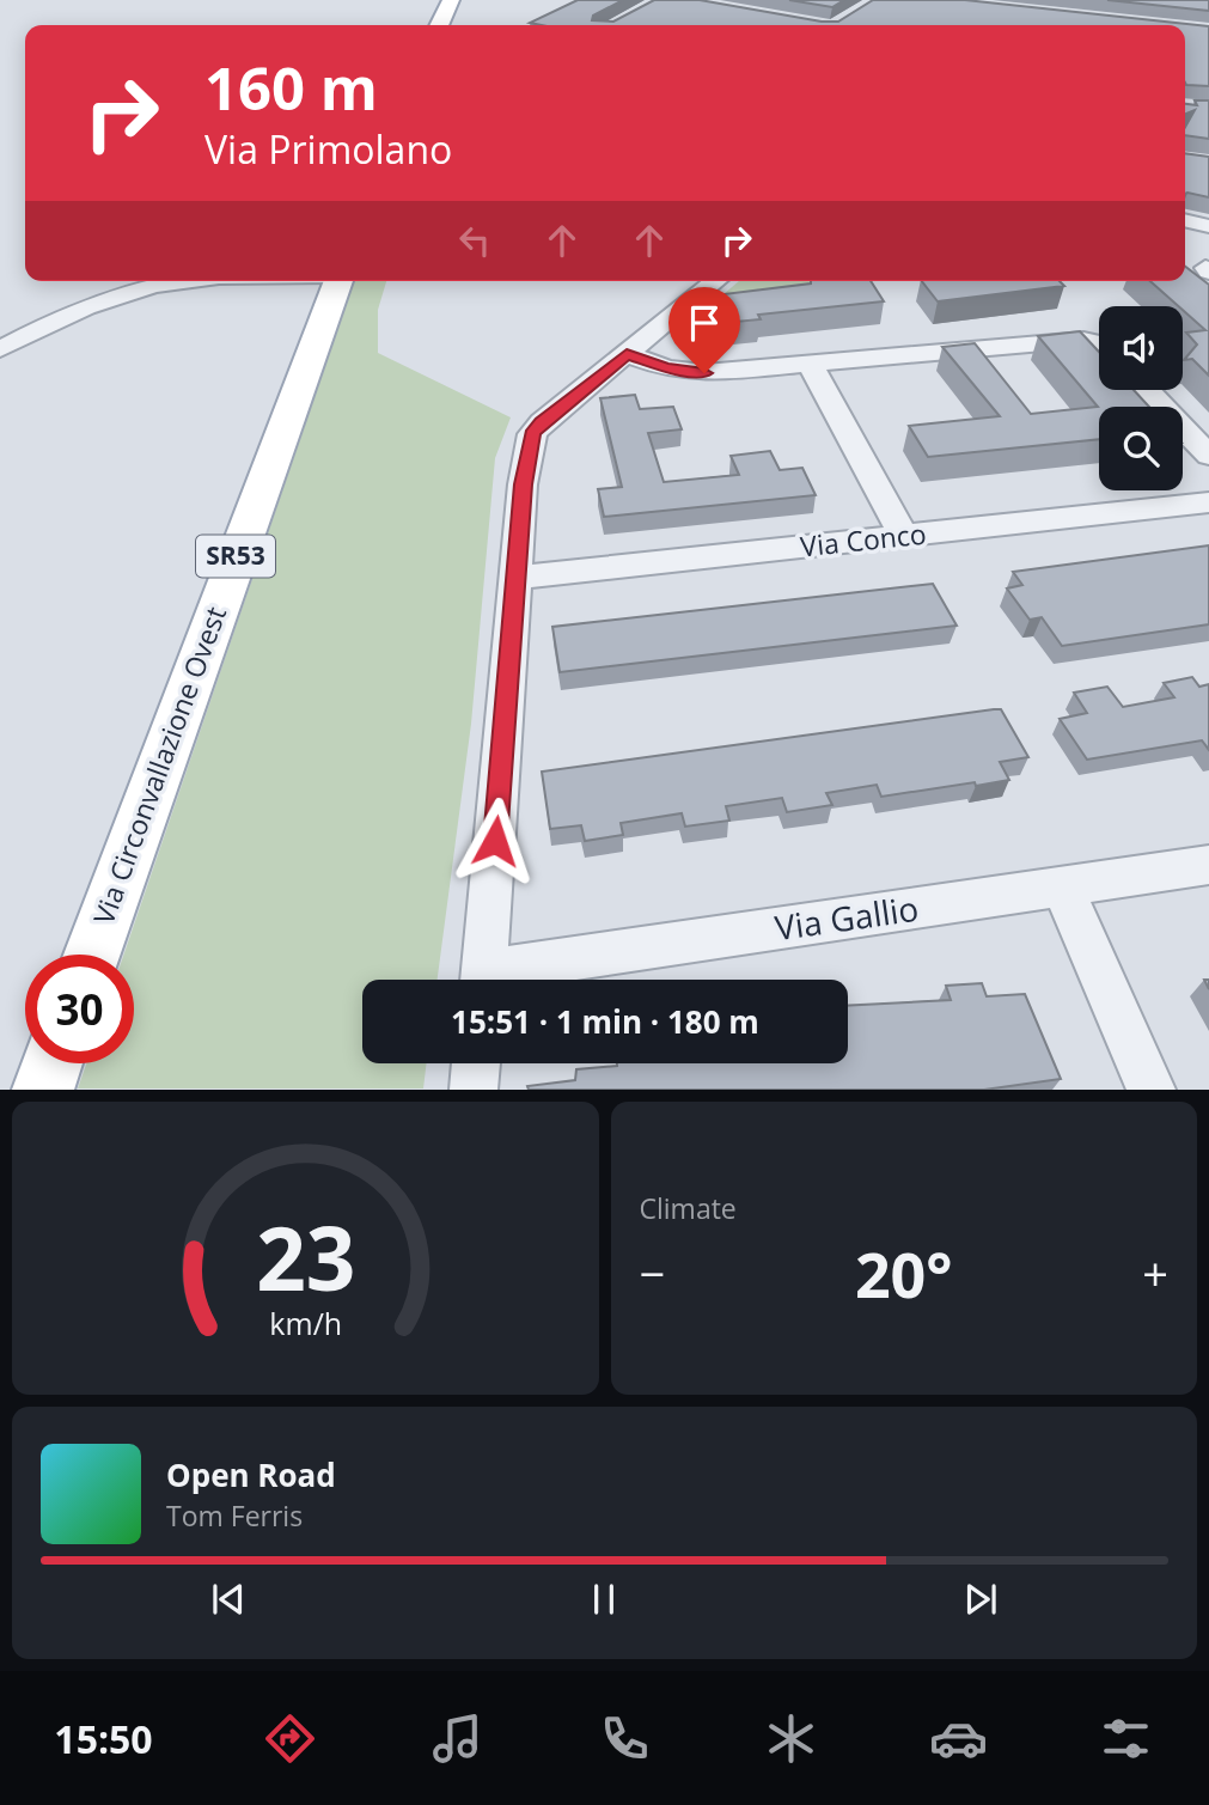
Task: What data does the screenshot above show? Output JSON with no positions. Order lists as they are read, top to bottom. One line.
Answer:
{"streets":{"main road":["SR53","Via Circonvallazione Ovest"],"street":["Via Conco","Via Gallio"]},"page":{"turn":["160 m","Via Primolano"],"limit":"30","trip":"15:51 · 1 min · 180 m","tile":"Climate","heat":["−","20°","+"],"song":["Open Road","Tom Ferris"],"tabs":"15:50","gauge":["23","km/h"]}}
